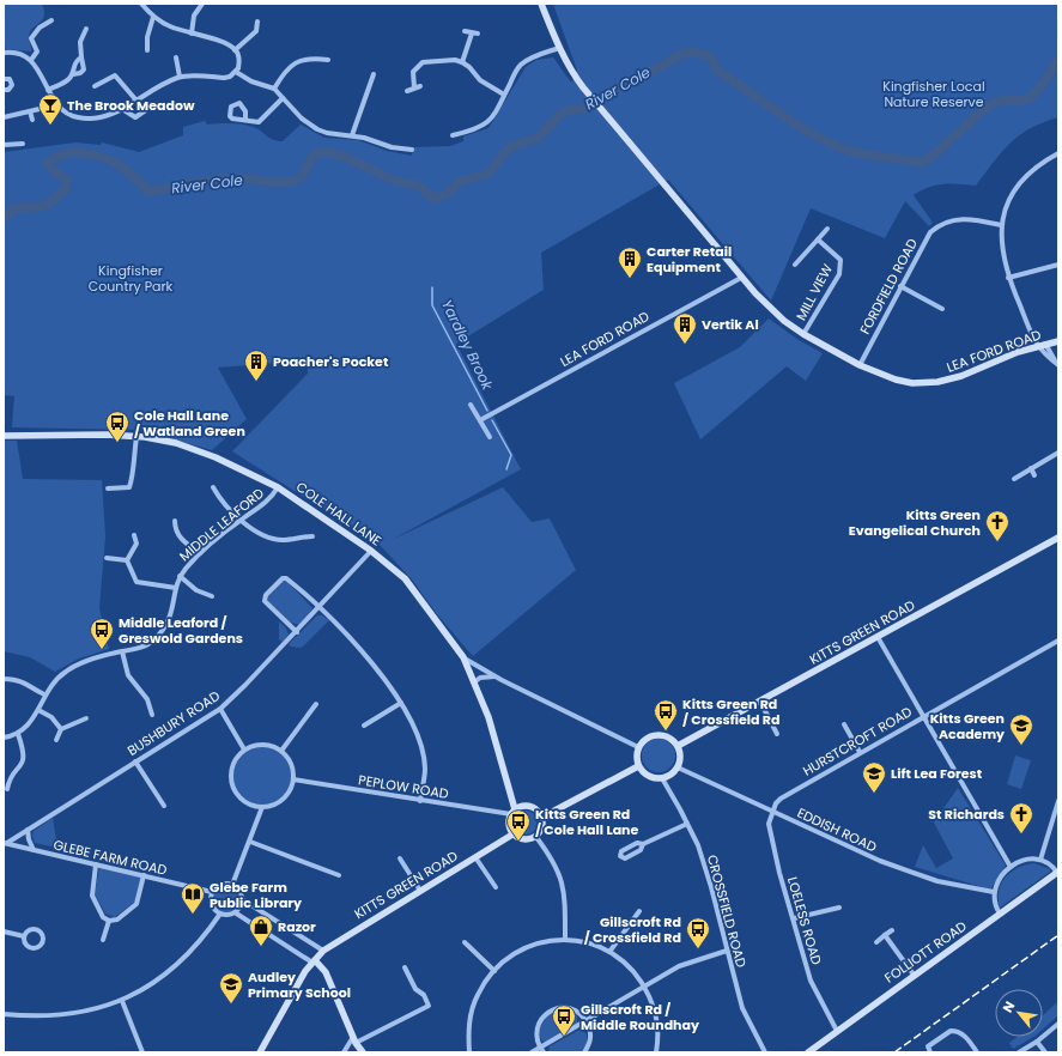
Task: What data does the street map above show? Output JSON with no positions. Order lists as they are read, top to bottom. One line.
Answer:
{"streets":{"street":["FORDFIELD ROAD","MILL VIEW","LEA FORD ROAD","COLE HALL LANE","MIDDLE LEAFORD","KITTS GREEN ROAD","BUSHBURY ROAD","HURSTCROFT ROAD","PEPLOW ROAD","EDDISH ROAD","GLEBE FARM ROAD","CROSSFIELD ROAD","LOELESS ROAD","FOLLIOTT ROAD"]},"crossings":[["FORDFIELD ROAD","LEA FORD ROAD"],["MILL VIEW","LEA FORD ROAD"],["COLE HALL LANE","MIDDLE LEAFORD"],["COLE HALL LANE","KITTS GREEN ROAD"],["COLE HALL LANE","BUSHBURY ROAD"],["COLE HALL LANE","PEPLOW ROAD"],["KITTS GREEN ROAD","PEPLOW ROAD"],["KITTS GREEN ROAD","EDDISH ROAD"],["KITTS GREEN ROAD","CROSSFIELD ROAD"],["BUSHBURY ROAD","GLEBE FARM ROAD"],["HURSTCROFT ROAD","EDDISH ROAD"],["HURSTCROFT ROAD","LOELESS ROAD"],["EDDISH ROAD","CROSSFIELD ROAD"],["EDDISH ROAD","LOELESS ROAD"],["LOELESS ROAD","FOLLIOTT ROAD"]],"water":["River Cole","Yardley Brook"],"parks":["Kingfisher Local Nature Reserve","Kingfisher Country Park"],"places":{"bar":["The Brook Meadow"],"building":["Carter Retail Equipment","Vertik Al","Poacher's Pocket"],"bus stop":["Cole Hall Lane / Watland Green","Middle Leaford / Greswold Gardens","Kitts Green Rd / Crossfield Rd","Kitts Green Rd / Cole Hall Lane","Gillscroft Rd / Crossfield Rd","Gillscroft Rd / Middle Roundhay"],"church":["Kitts Green Evangelical Church","St Richards"],"school or university":["Kitts Green Academy","Lift Lea Forest","Audley Primary School"],"library":["Glebe Farm Public Library"],"shop":["Razor"]},"north":"top left"}
